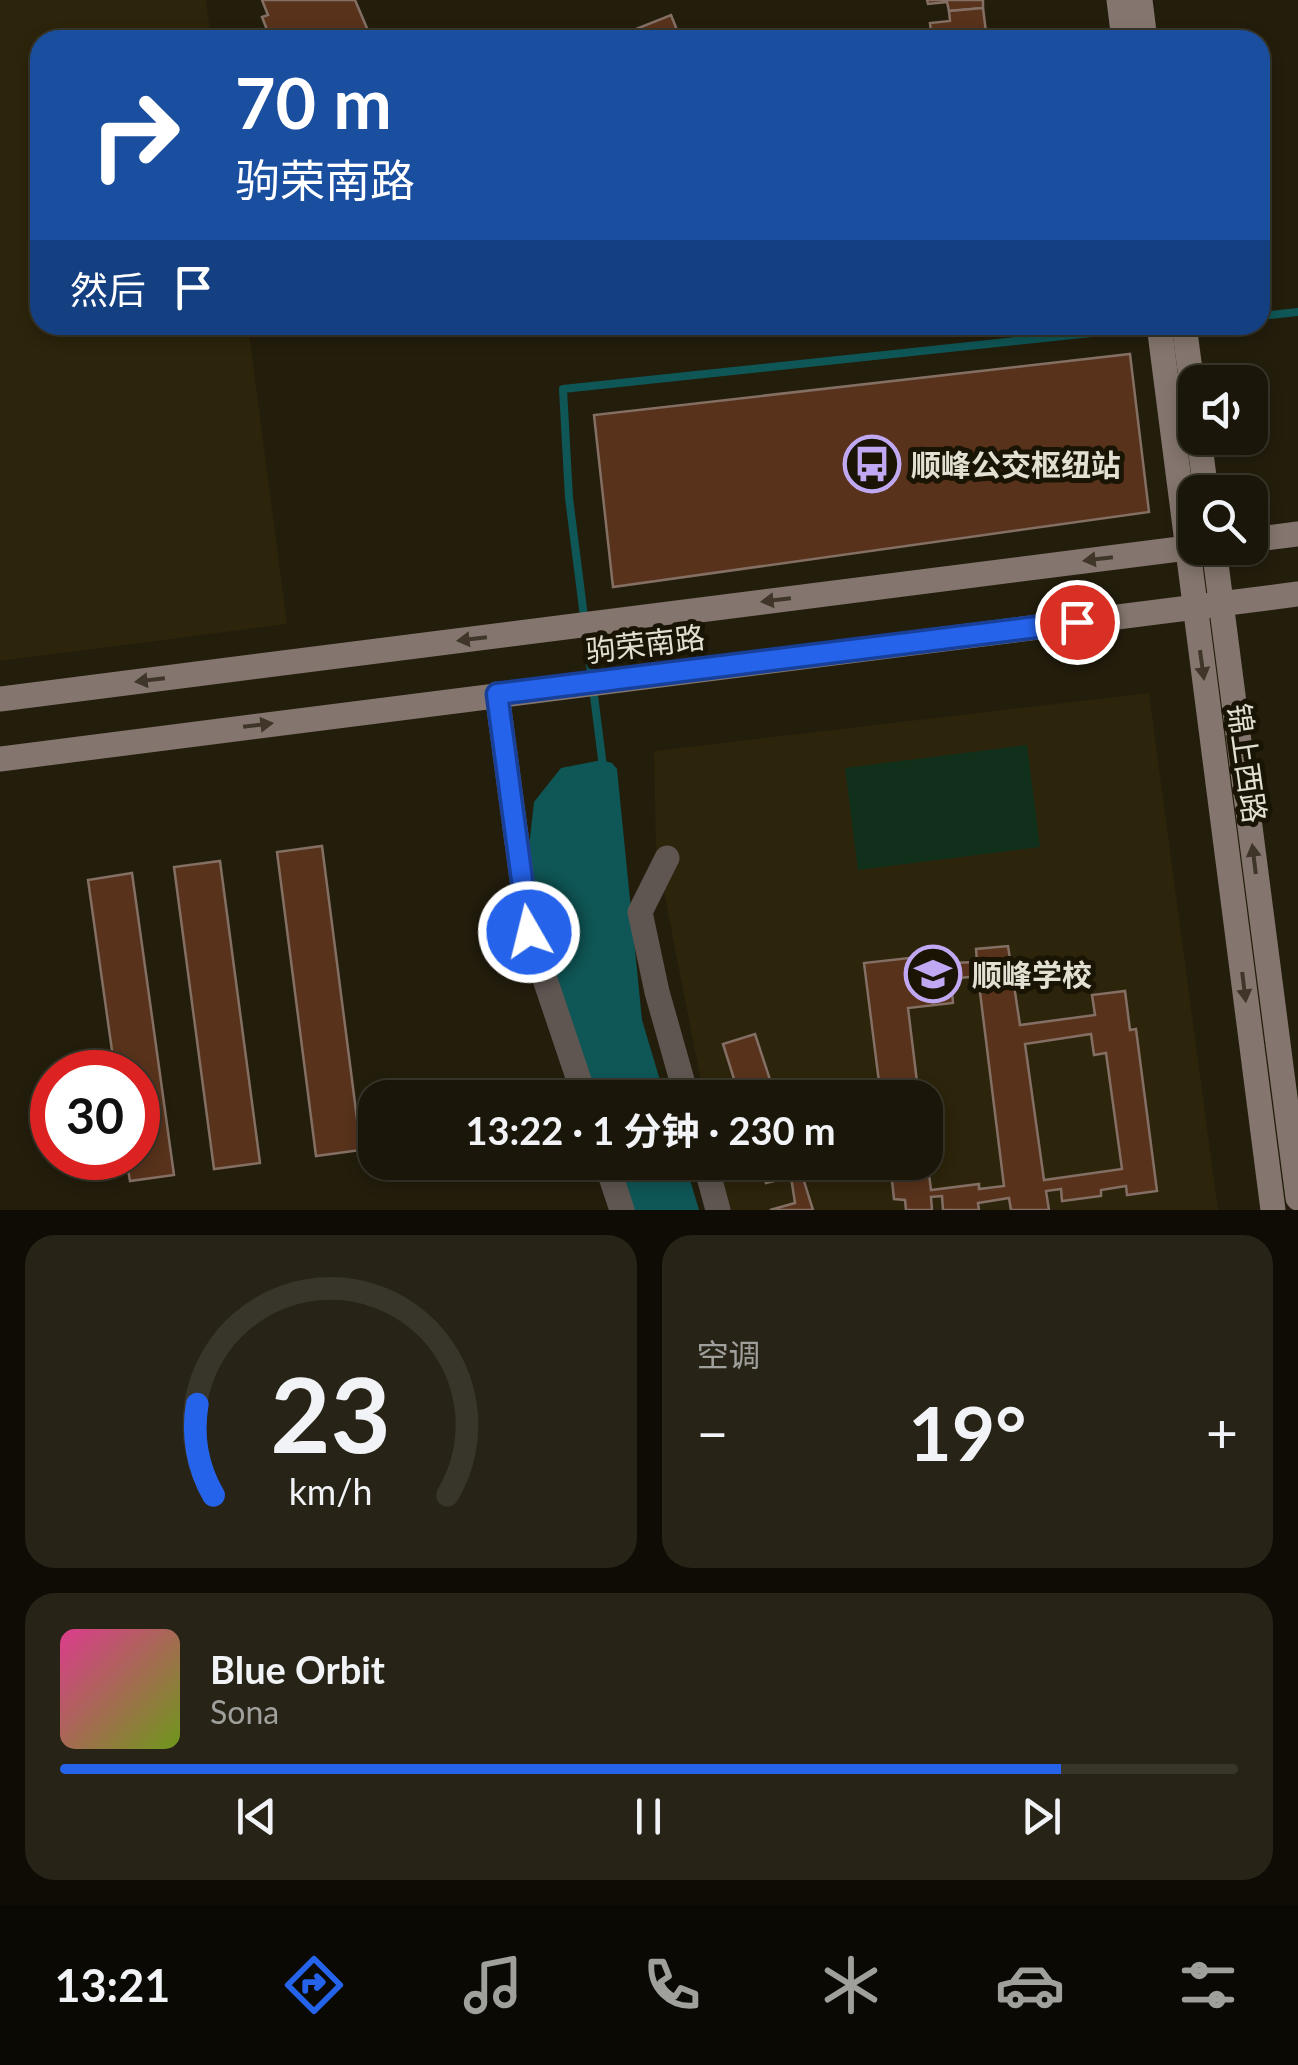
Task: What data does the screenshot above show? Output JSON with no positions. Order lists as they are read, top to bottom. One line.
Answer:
{"streets":{"street":["驹荣南路","锦上西路"]},"crossings":[["驹荣南路","锦上西路"]],"places":{"bus stop":["顺峰公交枢纽站"],"school or university":["顺峰学校"]},"page":{"turn":["70 m","驹荣南路"],"then":"然后","limit":"30","trip":"13:22 · 1 分钟 · 230 m","tile":"空调","heat":["−","19°","+"],"song":["Blue Orbit","Sona"],"tabs":"13:21","gauge":["23","km/h"]}}
